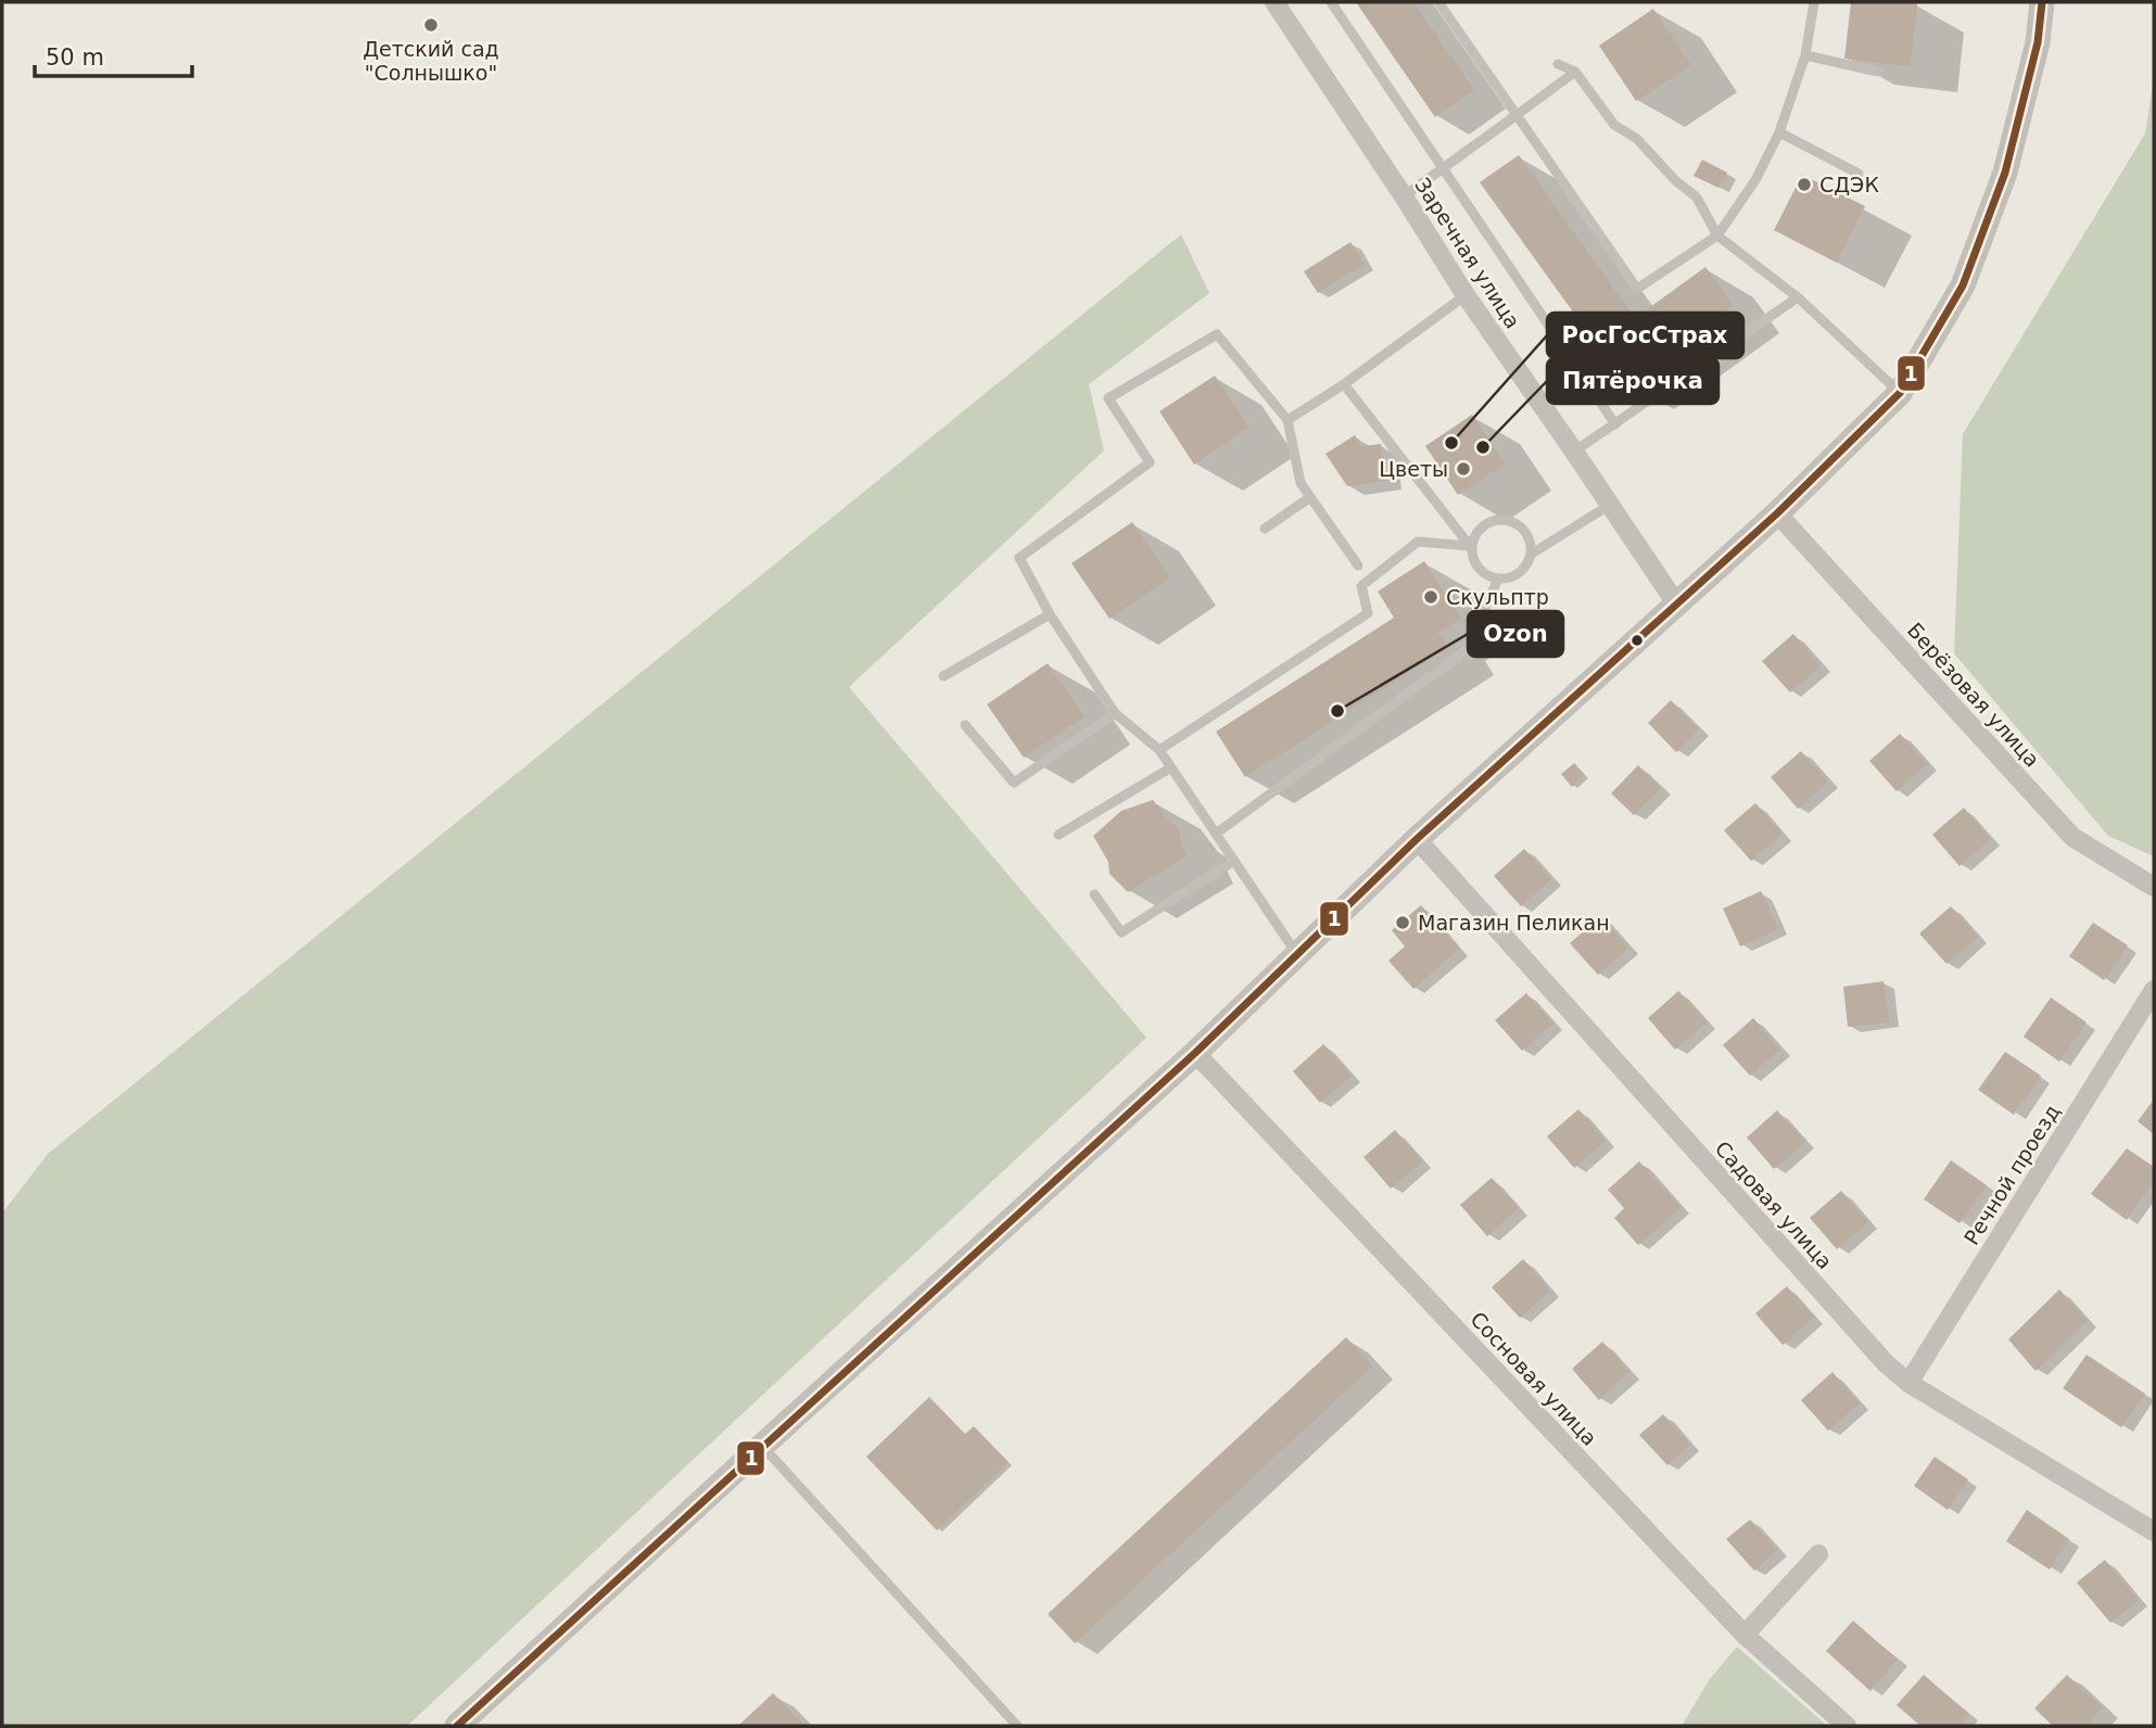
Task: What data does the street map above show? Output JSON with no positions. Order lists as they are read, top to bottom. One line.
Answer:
{"streets":{"street":["Заречная улица","Берёзовая улица","Речной проезд","Садовая улица","Сосновая улица"]},"crossings":[["Речной проезд","Садовая улица"]],"places":["Детский сад \"Солнышко\"","СДЭК","РосГосСтрах","Пятёрочка","Цветы","Скульптр","Ozon","Магазин Пеликан"],"lines":["transit line 1"],"scale_bar":"50 m"}
